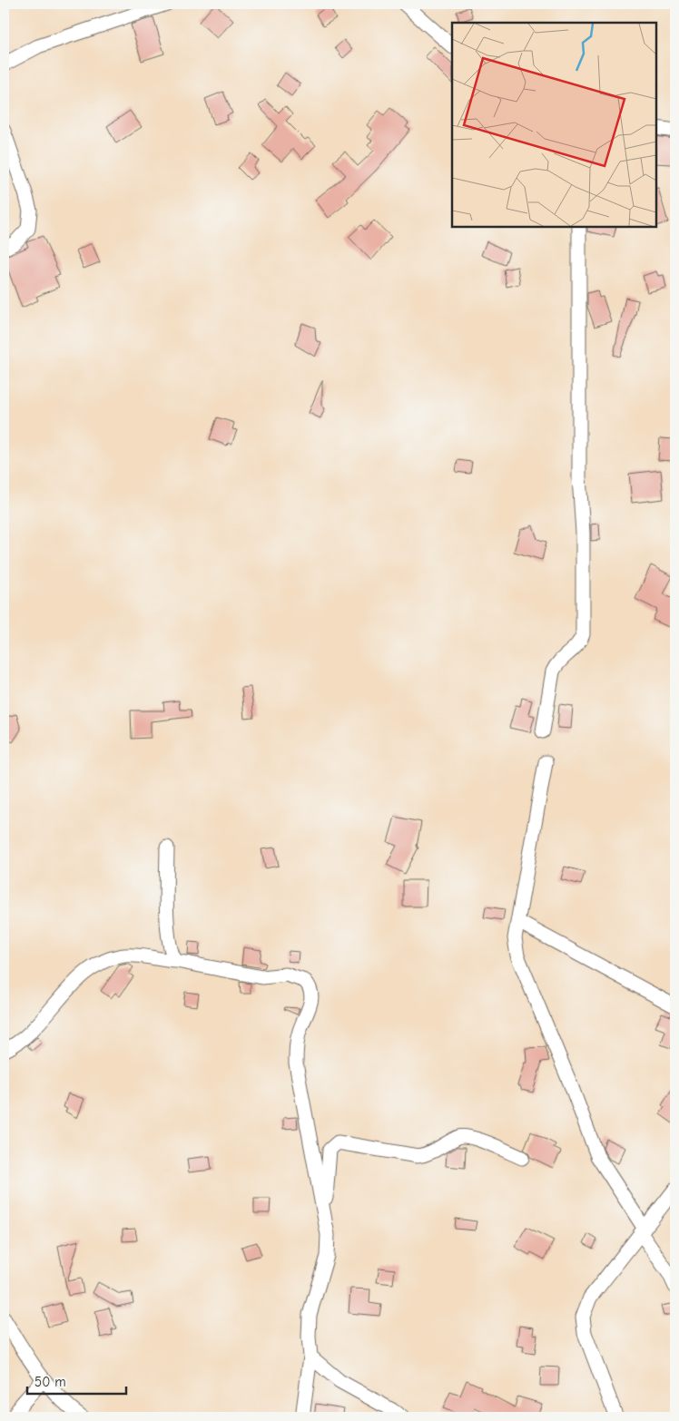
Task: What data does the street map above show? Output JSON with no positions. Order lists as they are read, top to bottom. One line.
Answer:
{"scale_bar":"50 m"}
